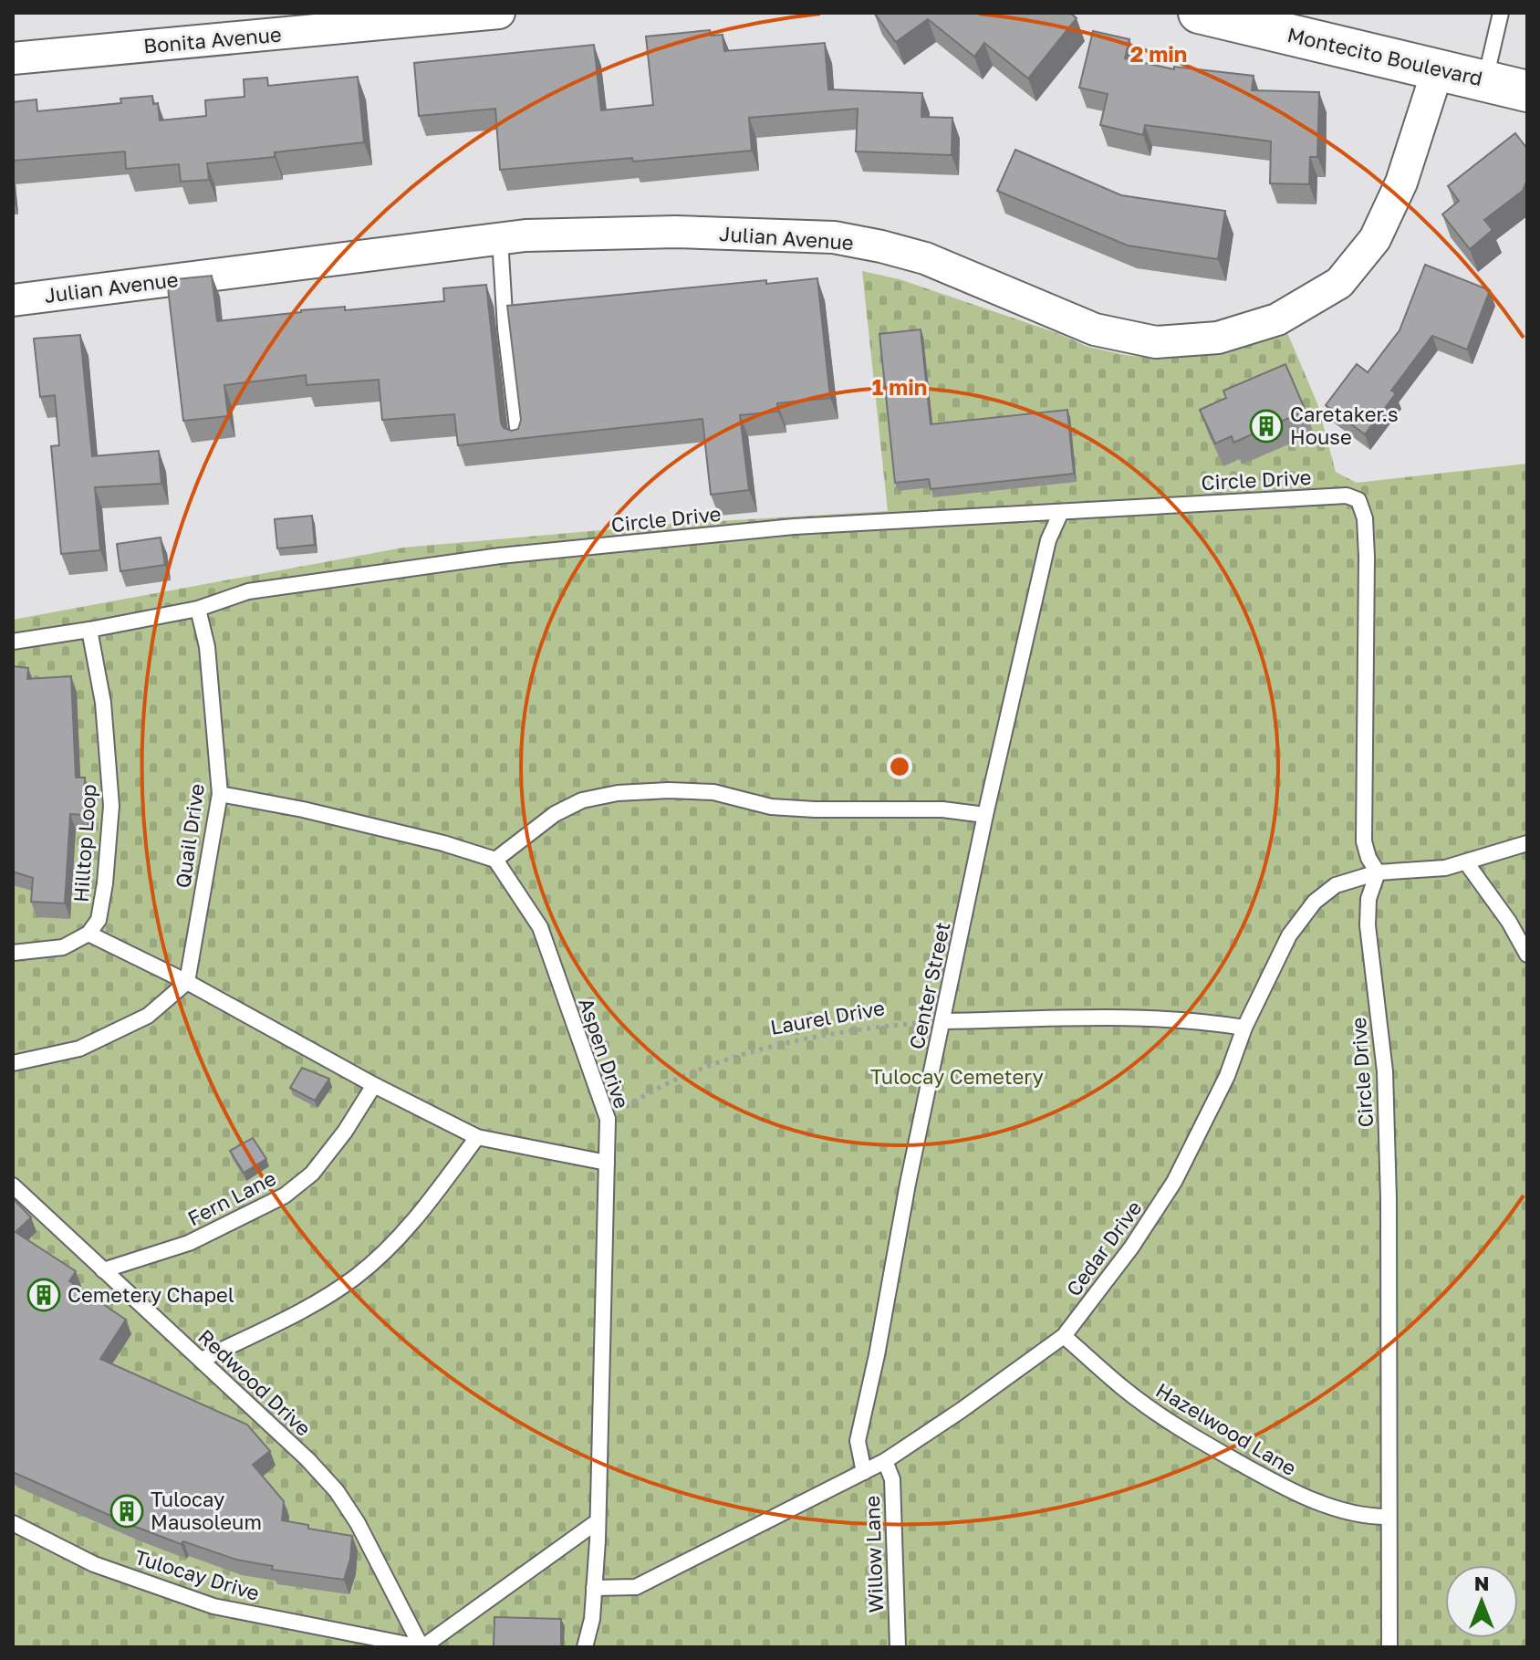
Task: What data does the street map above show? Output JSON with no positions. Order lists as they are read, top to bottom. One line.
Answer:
{"streets":{"street":["Bonita Avenue","Montecito Boulevard","Julian Avenue"],"lane":["Circle Drive","Quail Drive","Hilltop Loop","Center Street","Aspen Drive","Fern Lane","Cedar Drive","Redwood Drive","Hazelwood Lane","Willow Lane","Tulocay Drive"],"path":["Laurel Drive"]},"crossings":[["Montecito Boulevard","Julian Avenue"],["Circle Drive","Quail Drive"],["Circle Drive","Hilltop Loop"],["Circle Drive","Center Street"],["Circle Drive","Cedar Drive"],["Circle Drive","Hazelwood Lane"],["Center Street","Laurel Drive"],["Center Street","Cedar Drive"],["Laurel Drive","Aspen Drive"],["Aspen Drive","Cedar Drive"],["Fern Lane","Redwood Drive"],["Cedar Drive","Hazelwood Lane"],["Cedar Drive","Willow Lane"],["Redwood Drive","Tulocay Drive"]],"parks":["Tulocay Cemetery"],"places":{"building":["Caretaker.s House","Cemetery Chapel","Tulocay Mausoleum"]},"north":"top","rings":["2 min","1 min"]}
